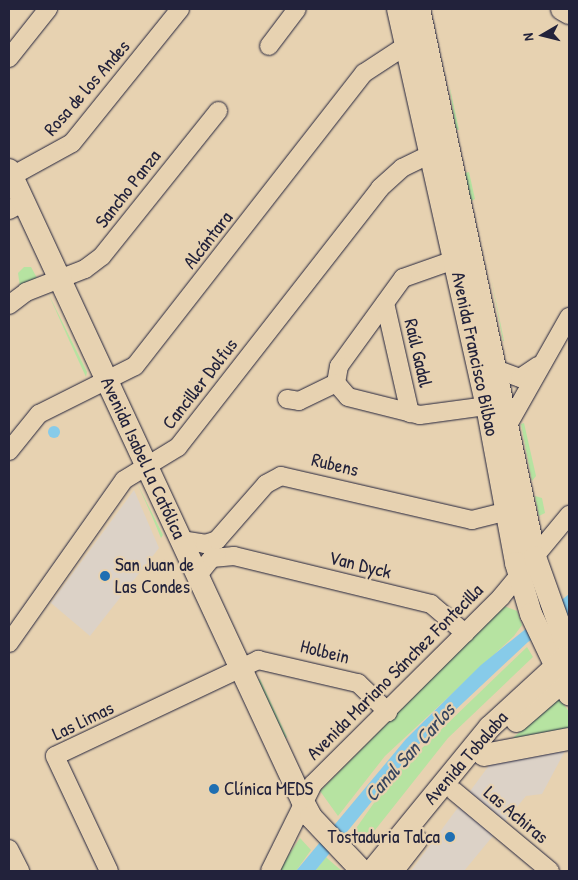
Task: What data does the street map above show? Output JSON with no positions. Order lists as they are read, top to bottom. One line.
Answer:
{"streets":{"main road":["Avenida Francisco Bilbao","Avenida Isabel La Católica","Avenida Tobalaba"],"street":["Rosa de los Andes","Sancho Panza","Alcántara","Raúl Gadal","Canciller Dolfus","Rubens","Van Dyck","Holbein","Avenida Mariano Sánchez Fontecilla","Las Limas","Las Achiras"]},"crossings":[["Rosa de los Andes","Avenida Isabel La Católica"],["Sancho Panza","Avenida Isabel La Católica"],["Alcántara","Avenida Francisco Bilbao"],["Alcántara","Avenida Isabel La Católica"],["Raúl Gadal","Avenida Francisco Bilbao"],["Avenida Francisco Bilbao","Canciller Dolfus"],["Avenida Francisco Bilbao","Rubens"],["Avenida Francisco Bilbao","Avenida Mariano Sánchez Fontecilla"],["Avenida Francisco Bilbao","Avenida Tobalaba"],["Canciller Dolfus","Avenida Isabel La Católica"],["Avenida Isabel La Católica","Rubens"],["Avenida Isabel La Católica","Van Dyck"],["Avenida Isabel La Católica","Holbein"],["Avenida Isabel La Católica","Avenida Mariano Sánchez Fontecilla"],["Avenida Isabel La Católica","Las Limas"],["Van Dyck","Avenida Mariano Sánchez Fontecilla"],["Holbein","Avenida Mariano Sánchez Fontecilla"],["Holbein","Las Limas"],["Avenida Tobalaba","Las Achiras"]],"water":["Canal San Carlos"],"places":["San Juan de Las Condes","Clínica MEDS","Tostaduria Talca"],"north":"left"}
